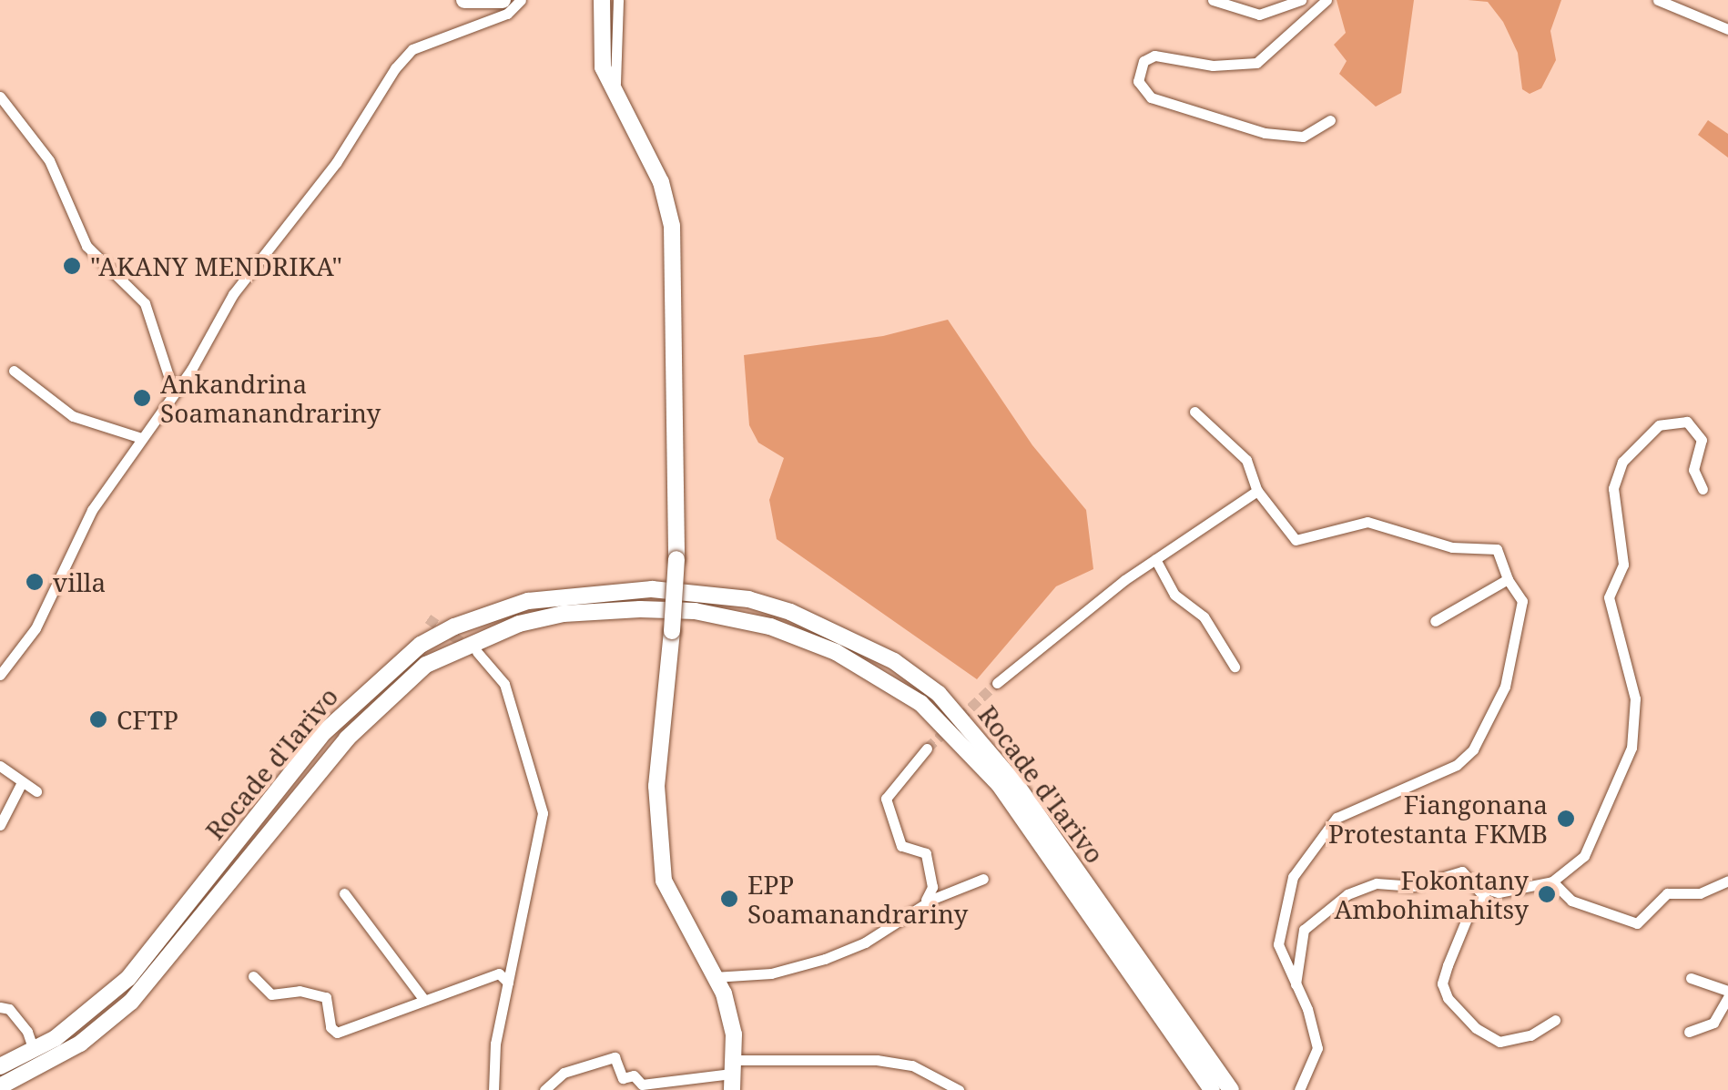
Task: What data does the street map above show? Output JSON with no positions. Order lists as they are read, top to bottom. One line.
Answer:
{"streets":{"main road":["Rocade d'Iarivo"]},"places":["\"AKANY MENDRIKA\"","Ankandrina Soamanandrariny","villa","CFTP","Fiangonana Protestanta FKMB","Fokontany Ambohimahitsy","EPP Soamanandrariny"]}
